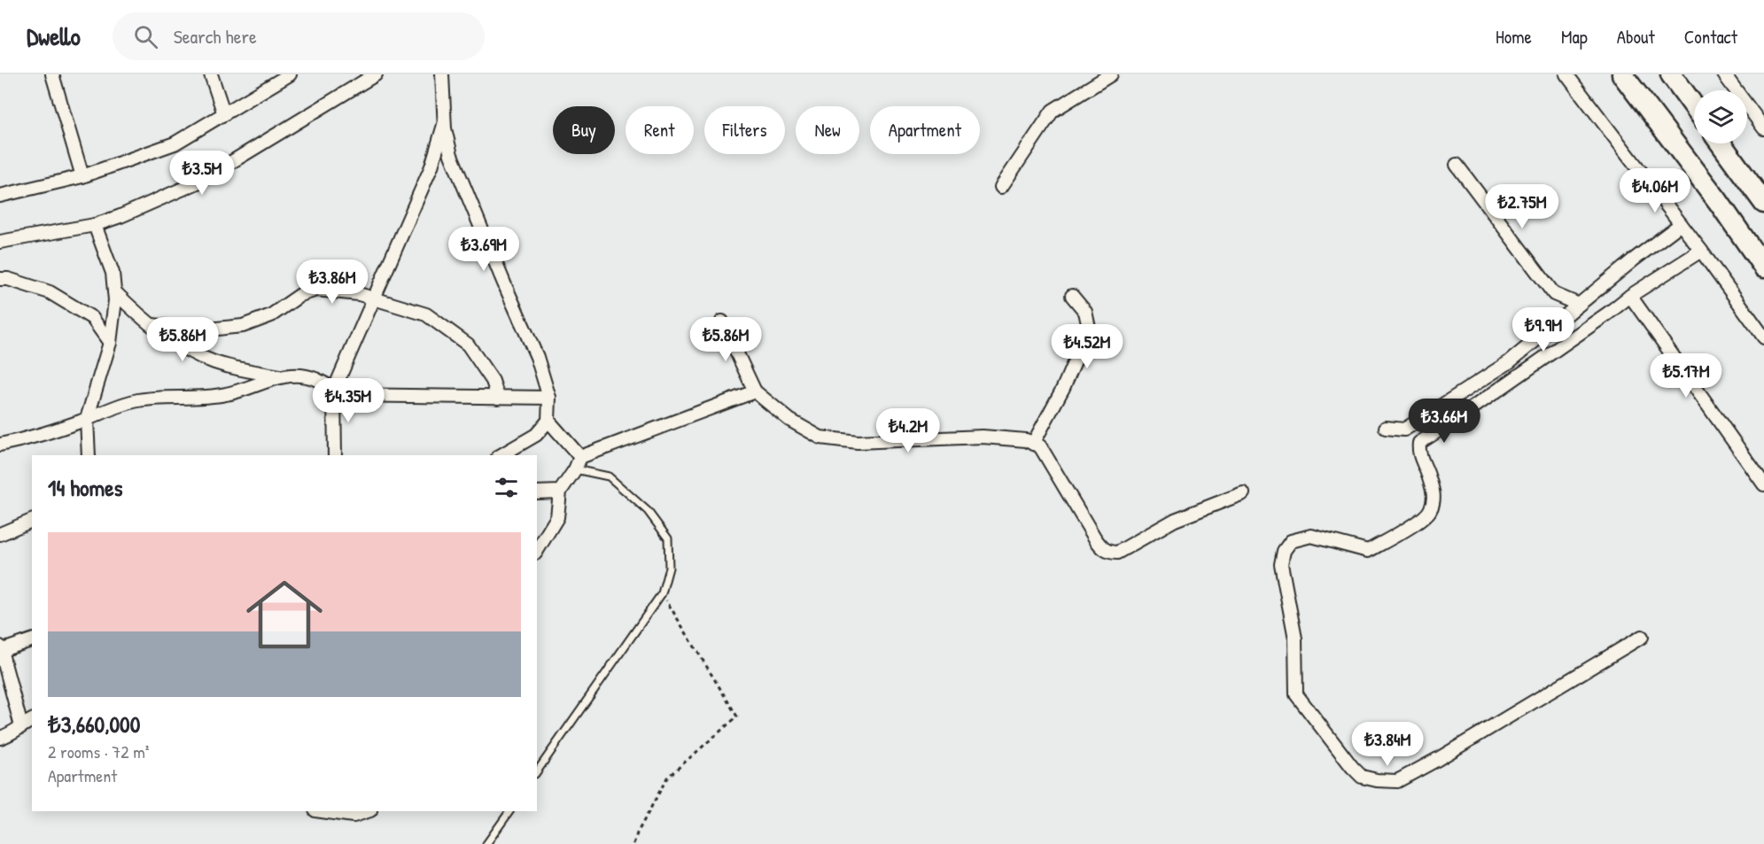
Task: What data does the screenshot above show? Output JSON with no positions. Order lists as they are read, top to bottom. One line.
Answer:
{"page":{"header":"Dwello","search":"Search here","nav":["Home","Map","About","Contact"],"chip":["Buy","Rent","Filters","New","Apartment"],"price":["₺3.5M","₺4.06M","₺2.75M","₺3.69M","₺3.86M","₺9.9M","₺5.86M","₺5.86M","₺4.52M","₺5.17M","₺4.35M","₺3.66M","₺4.2M","₺3.84M"],"heading":"14 homes","list":[{"name":"₺3,660,000","note":"2 rooms · 72 m² · Apartment"}]}}
